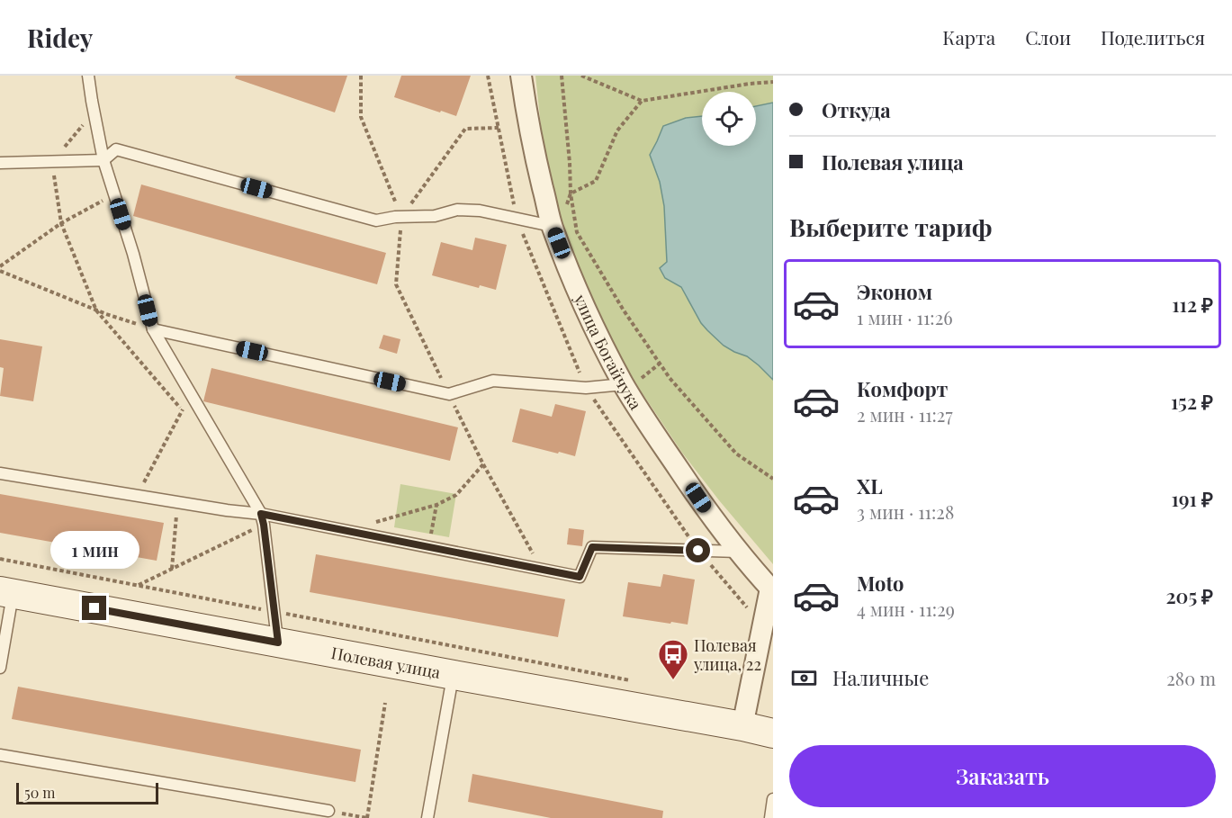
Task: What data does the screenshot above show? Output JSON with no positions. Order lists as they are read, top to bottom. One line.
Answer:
{"streets":{"street":["улица Богайчука","Полевая улица"]},"places":{"bus stop":["Полевая улица, 22"]},"scale_bar":"50 m","page":{"header":"Ridey","nav":["Карта","Слои","Поделиться"],"banner":["Откуда","Полевая улица"],"heading":"Выберите тариф","list":[{"name":"Эконом","note":"1 мин · 11:26","value":"112 ₽"},{"name":"Комфорт","note":"2 мин · 11:27","value":"152 ₽"},{"name":"XL","note":"3 мин · 11:28","value":"191 ₽"},{"name":"Moto","note":"4 мин · 11:29","value":"205 ₽"}],"bubble":"1 мин","pay":["Наличные","280 m"],"buttons":"Заказать","scale":"50 m"}}
